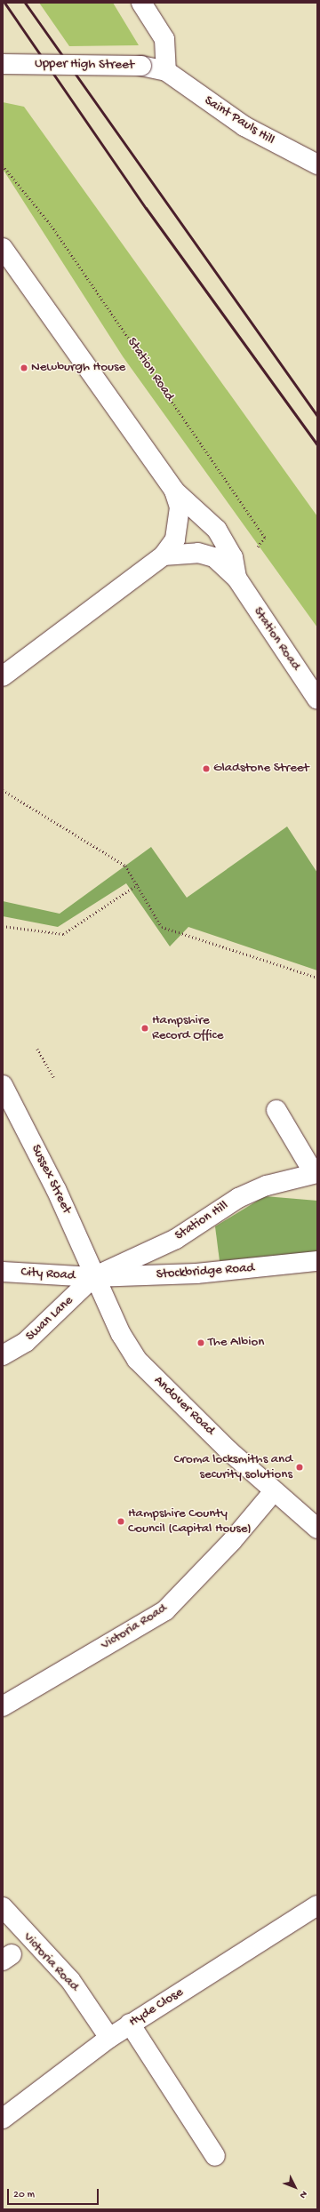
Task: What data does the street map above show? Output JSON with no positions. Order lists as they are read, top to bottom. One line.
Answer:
{"streets":{"main road":["Upper High Street","Saint Pauls Hill","Station Road","Sussex Street","Station Hill","Stockbridge Road","City Road","Swan Lane","Andover Road","Victoria Road","Hyde Close"]},"crossings":[["Upper High Street","Saint Pauls Hill"],["Sussex Street","Station Hill"],["Sussex Street","Stockbridge Road"],["Sussex Street","City Road"],["Sussex Street","Swan Lane"],["Sussex Street","Andover Road"],["Station Hill","Stockbridge Road"],["Station Hill","City Road"],["Station Hill","Swan Lane"],["Station Hill","Andover Road"],["Stockbridge Road","City Road"],["Stockbridge Road","Swan Lane"],["Stockbridge Road","Andover Road"],["City Road","Swan Lane"],["City Road","Andover Road"],["Swan Lane","Andover Road"],["Andover Road","Victoria Road"],["Victoria Road","Hyde Close"]],"places":["Newburgh House","Gladstone Street","Hampshire Record Office","The Albion","Croma locksmiths and security solutions","Hampshire County Council (Capital House)"],"scale_bar":"20 m","north":"bottom right"}
